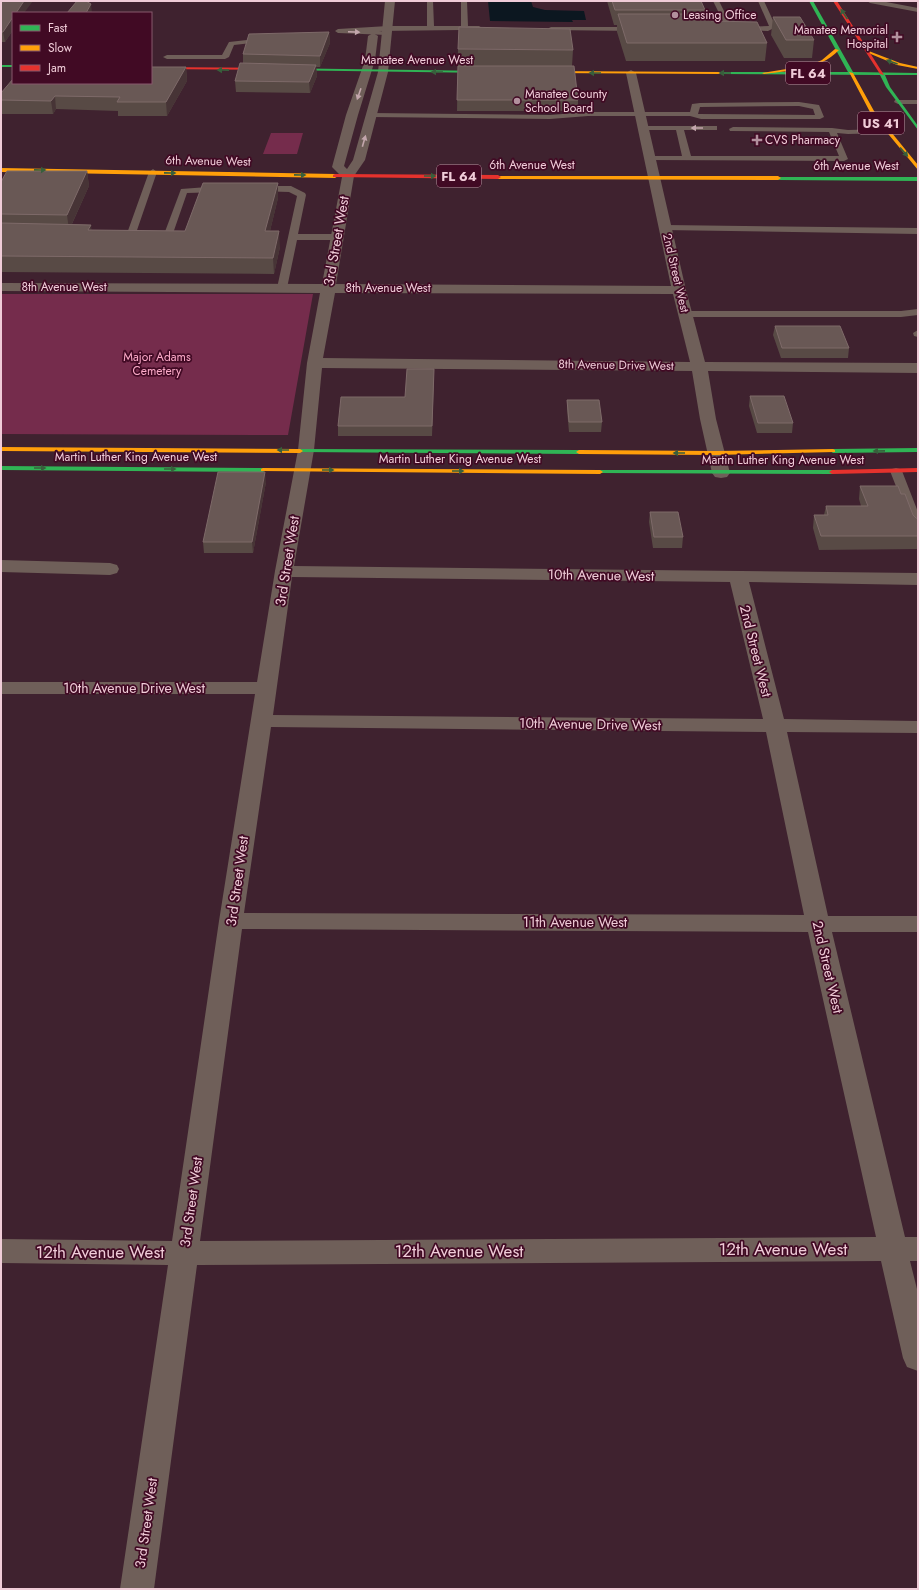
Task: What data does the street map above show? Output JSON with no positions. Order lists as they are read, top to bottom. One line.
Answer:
{"streets":{"main road":["Manatee Avenue West","FL 64","US 41","6th Avenue West","Martin Luther King Avenue West"],"street":["3rd Street West","2nd Street West","8th Avenue West","8th Avenue Drive West","10th Avenue West","10th Avenue Drive West","11th Avenue West","12th Avenue West"]},"crossings":[["Manatee Avenue West","3rd Street West"],["FL 64","US 41"],["FL 64","2nd Street West"],["6th Avenue West","3rd Street West"],["6th Avenue West","2nd Street West"],["3rd Street West","8th Avenue West"],["3rd Street West","8th Avenue Drive West"],["3rd Street West","Martin Luther King Avenue West"],["3rd Street West","10th Avenue West"],["3rd Street West","10th Avenue Drive West"],["3rd Street West","11th Avenue West"],["3rd Street West","12th Avenue West"],["2nd Street West","8th Avenue West"],["2nd Street West","8th Avenue Drive West"],["2nd Street West","Martin Luther King Avenue West"],["2nd Street West","10th Avenue West"],["2nd Street West","10th Avenue Drive West"],["2nd Street West","11th Avenue West"],["2nd Street West","12th Avenue West"]],"one_way":["Manatee Avenue West","6th Avenue West"],"parks":["Major Adams Cemetery"],"places":{"other":["Leasing Office","Manatee County School Board"],"health":["Manatee Memorial Hospital","CVS Pharmacy"]},"legend":["Fast","Slow","Jam"]}
